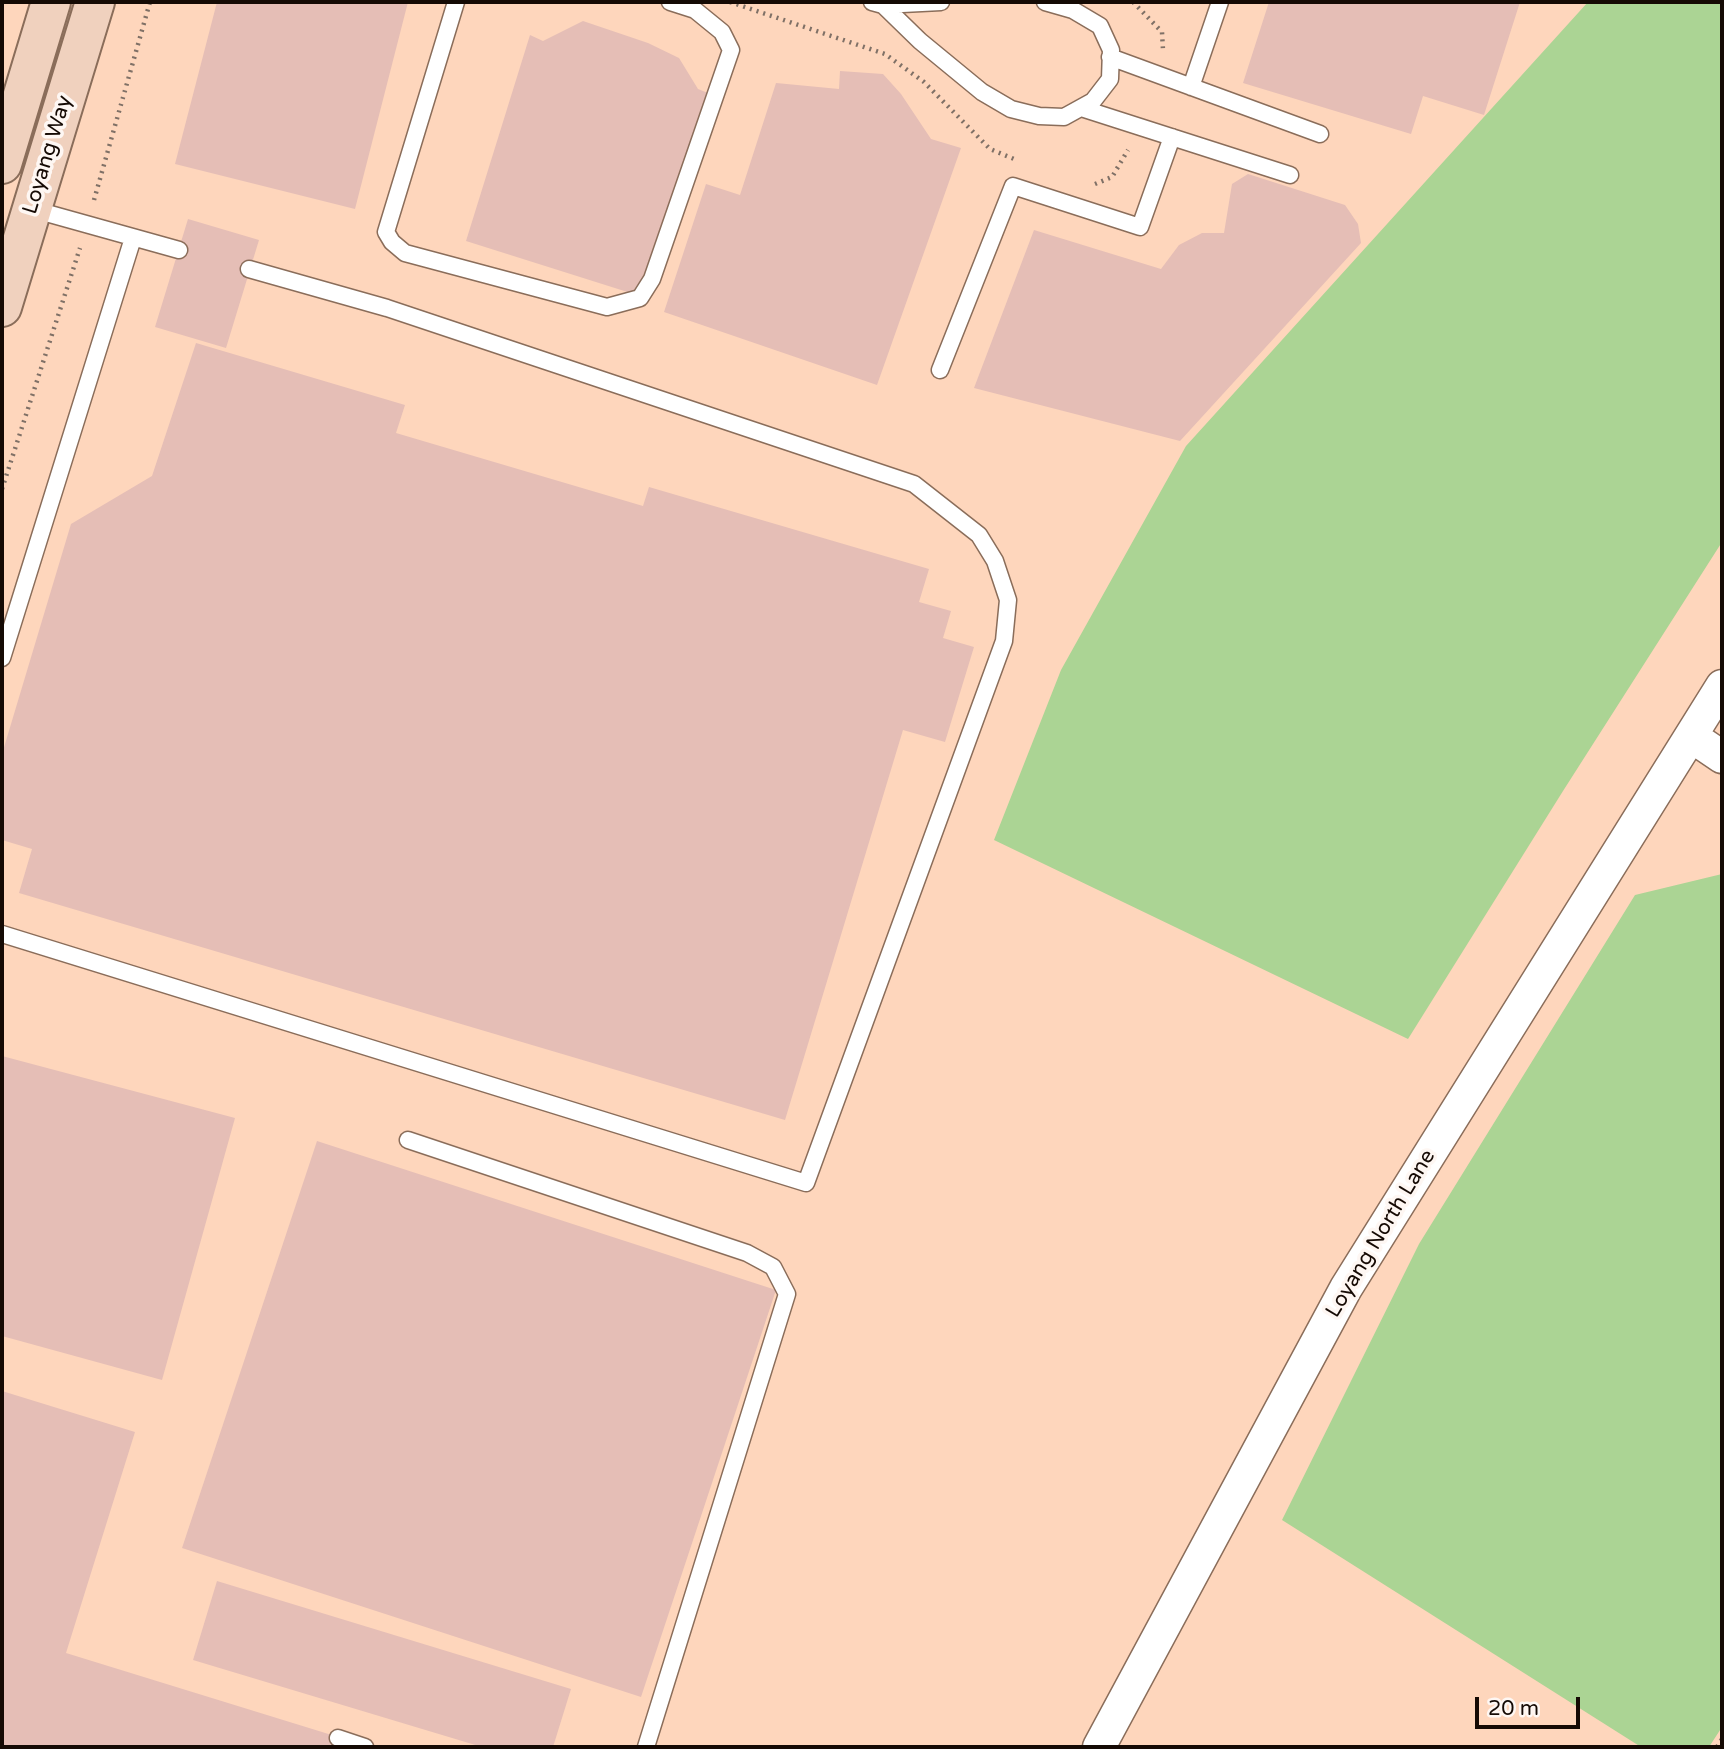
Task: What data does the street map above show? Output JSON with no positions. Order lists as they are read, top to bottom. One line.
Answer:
{"streets":{"main road":["Loyang Way"],"street":["Loyang North Lane"]},"scale_bar":"20 m"}
